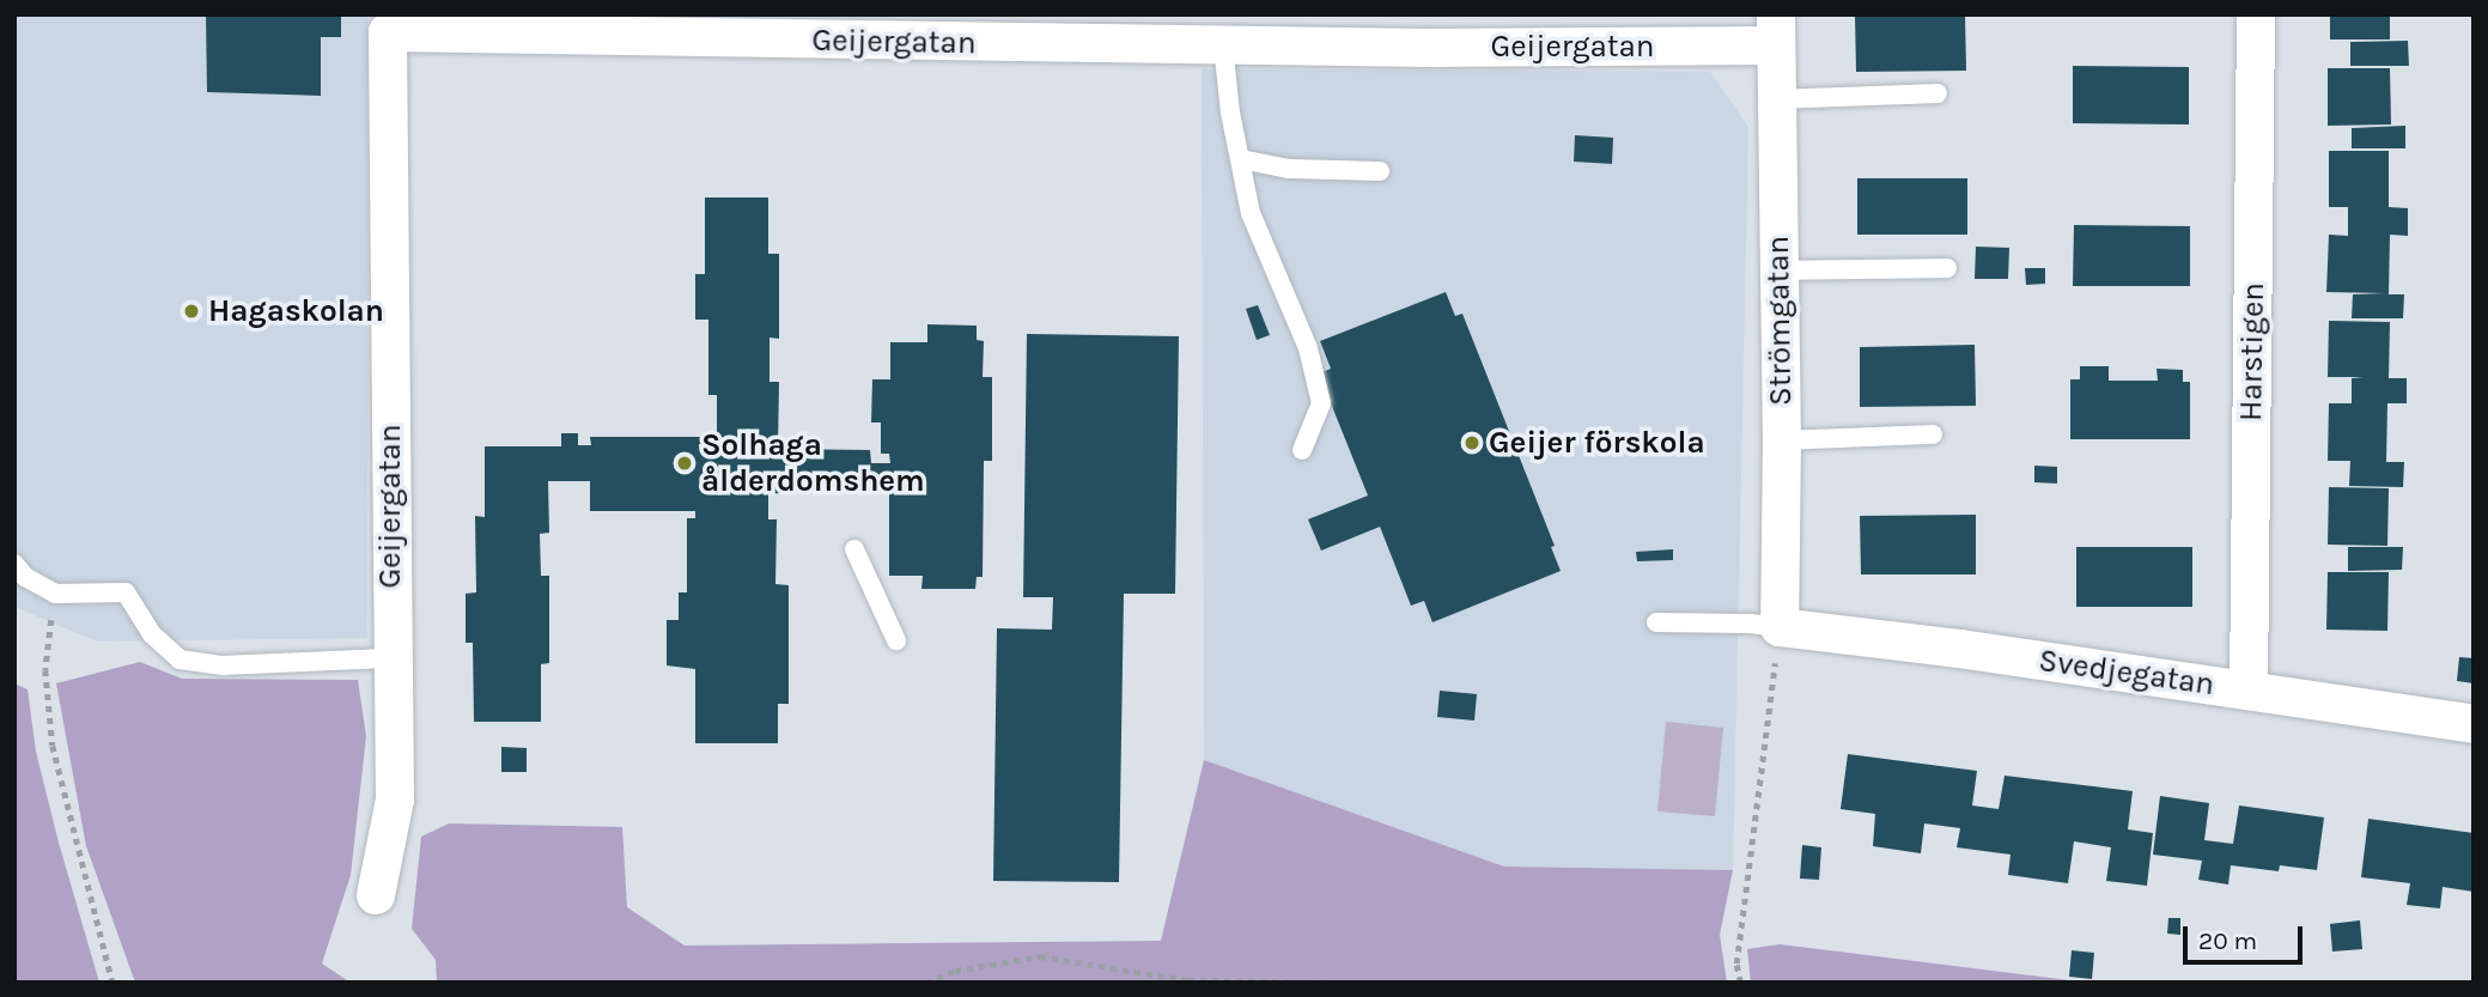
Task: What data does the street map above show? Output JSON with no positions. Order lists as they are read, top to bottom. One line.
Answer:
{"streets":{"street":["Geijergatan","Strömgatan","Harstigen","Svedjegatan"]},"crossings":[["Geijergatan","Strömgatan"],["Strömgatan","Svedjegatan"],["Harstigen","Svedjegatan"]],"places":["Hagaskolan","Geijer förskola","Solhaga ålderdomshem"],"scale_bar":"20 m"}
